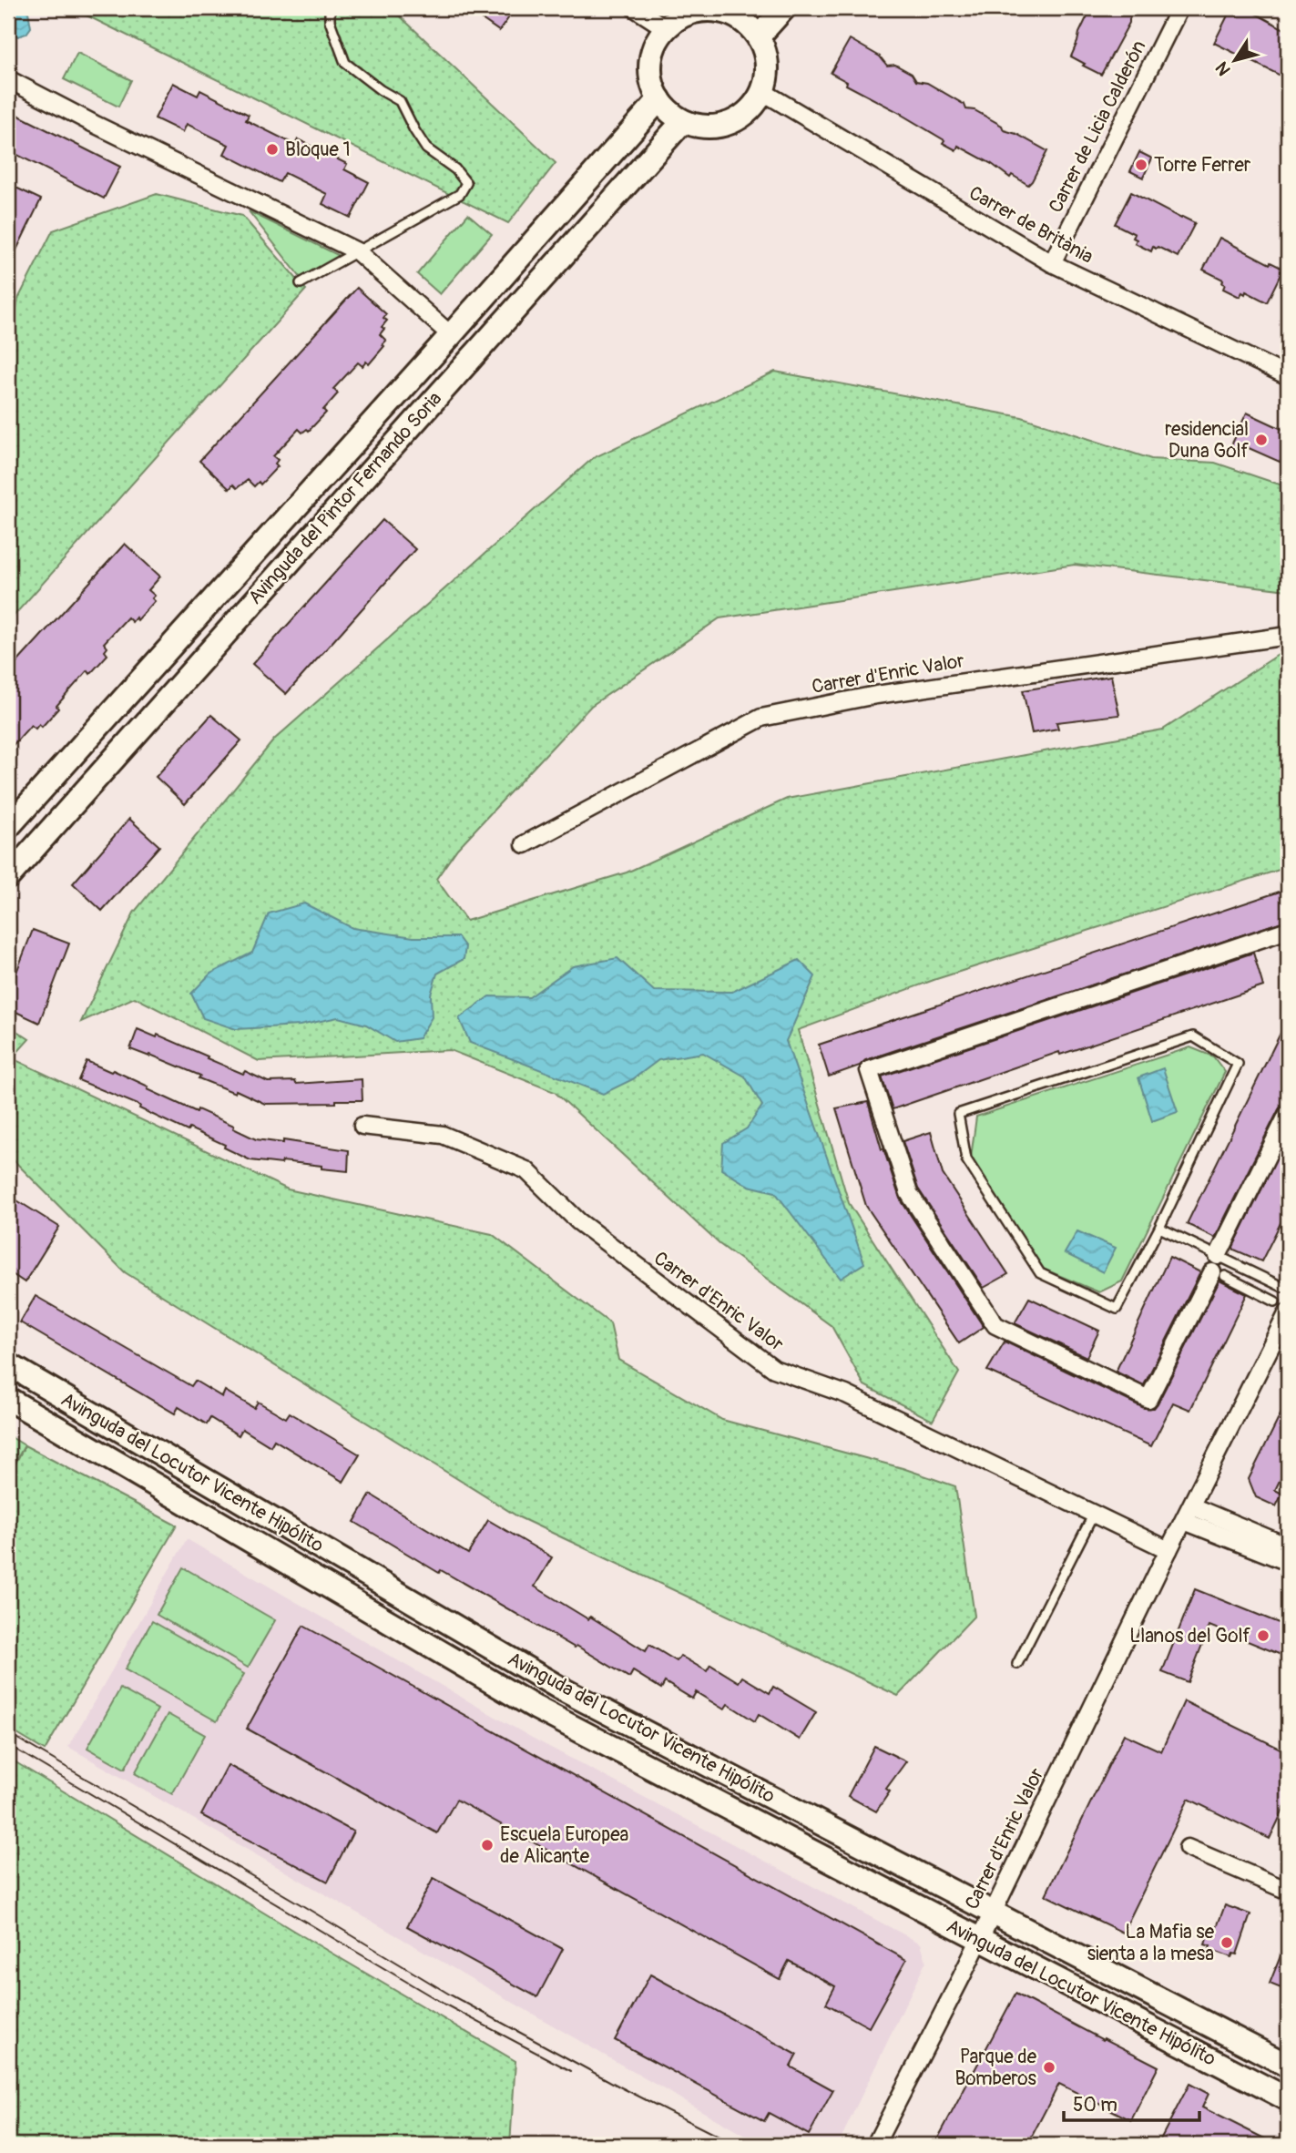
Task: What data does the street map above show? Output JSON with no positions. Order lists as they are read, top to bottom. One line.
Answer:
{"streets":{"main road":["Avinguda del Pintor Fernando Soria","Avinguda del Locutor Vicente Hipólito"],"street":["Carrer de Licia Calderón","Carrer de Britània","Carrer d'Enric Valor"]},"crossings":[["Carrer de Licia Calderón","Carrer de Britània"],["Carrer de Britània","Avinguda del Pintor Fernando Soria"],["Carrer d'Enric Valor","Avinguda del Locutor Vicente Hipólito"]],"places":["Bloque 1","Torre Ferrer","residencial Duna Golf","Llanos del Golf","Escuela Europea de Alicante","La Mafia se sienta a la mesa","Parque de Bomberos"],"scale_bar":"50 m","north":"bottom left"}
